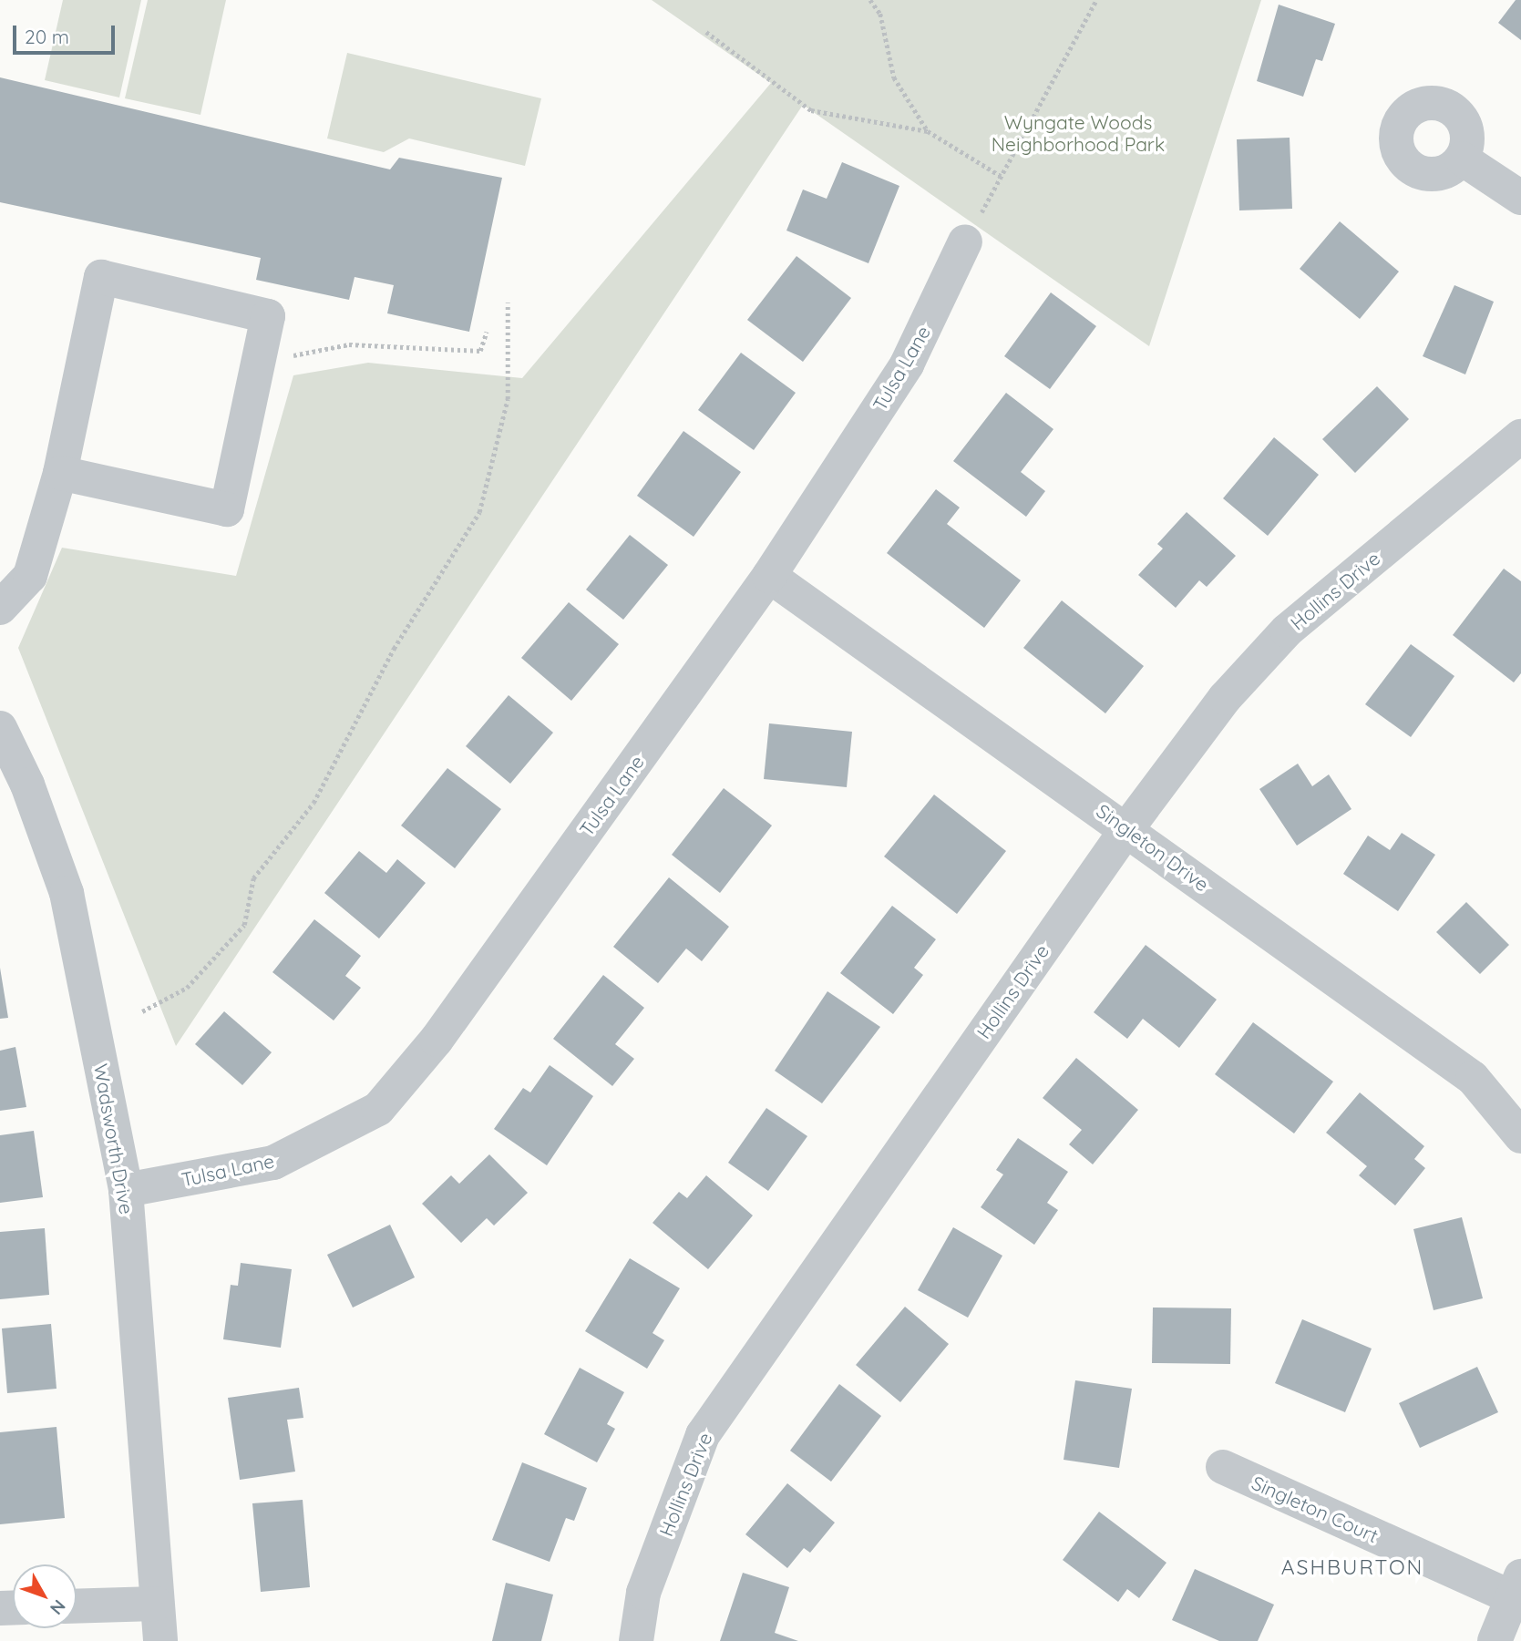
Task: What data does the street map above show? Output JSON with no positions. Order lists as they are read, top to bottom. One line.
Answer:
{"streets":{"street":["Tulsa Lane","Hollins Drive","Singleton Drive","Wadsworth Drive","Singleton Court"]},"crossings":[["Tulsa Lane","Singleton Drive"],["Tulsa Lane","Wadsworth Drive"],["Hollins Drive","Singleton Drive"]],"districts":["ASHBURTON"],"parks":["Wyngate Woods Neighborhood Park"],"scale_bar":"20 m","north":"bottom right"}
